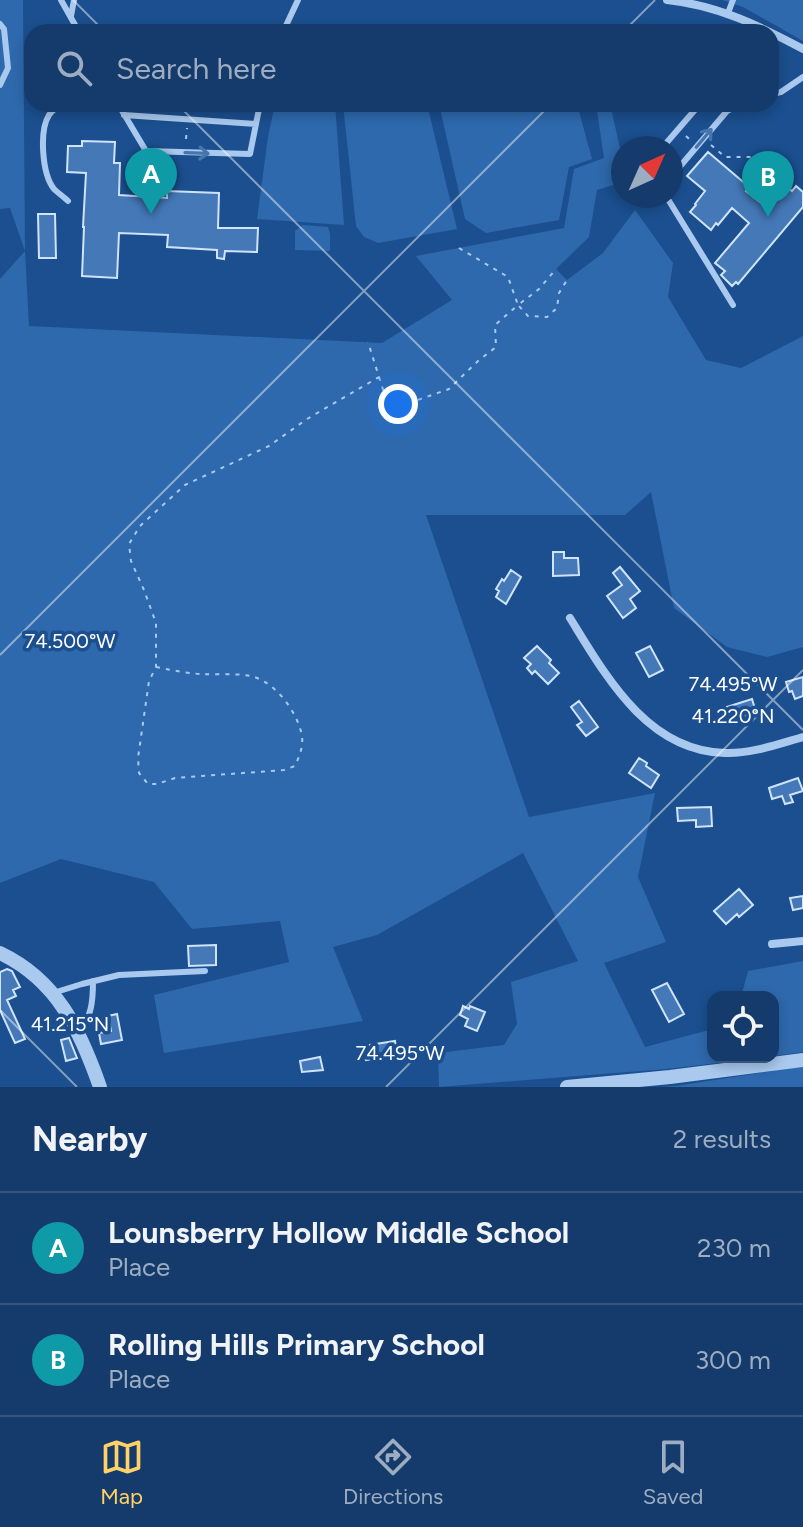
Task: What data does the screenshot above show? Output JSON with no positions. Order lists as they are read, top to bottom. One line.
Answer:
{"north":"top right","page":{"search":"Search here","pins":["A","B"],"heading":["Nearby","2 results"],"list":[{"mark":"A","name":"Lounsberry Hollow Middle School","note":"Place","value":"230 m"},{"mark":"B","name":"Rolling Hills Primary School","note":"Place","value":"300 m"}],"nav":["Map","Directions","Saved"]},"coordinates":["74.500°W","74.495°W","41.220°N","41.215°N"]}
